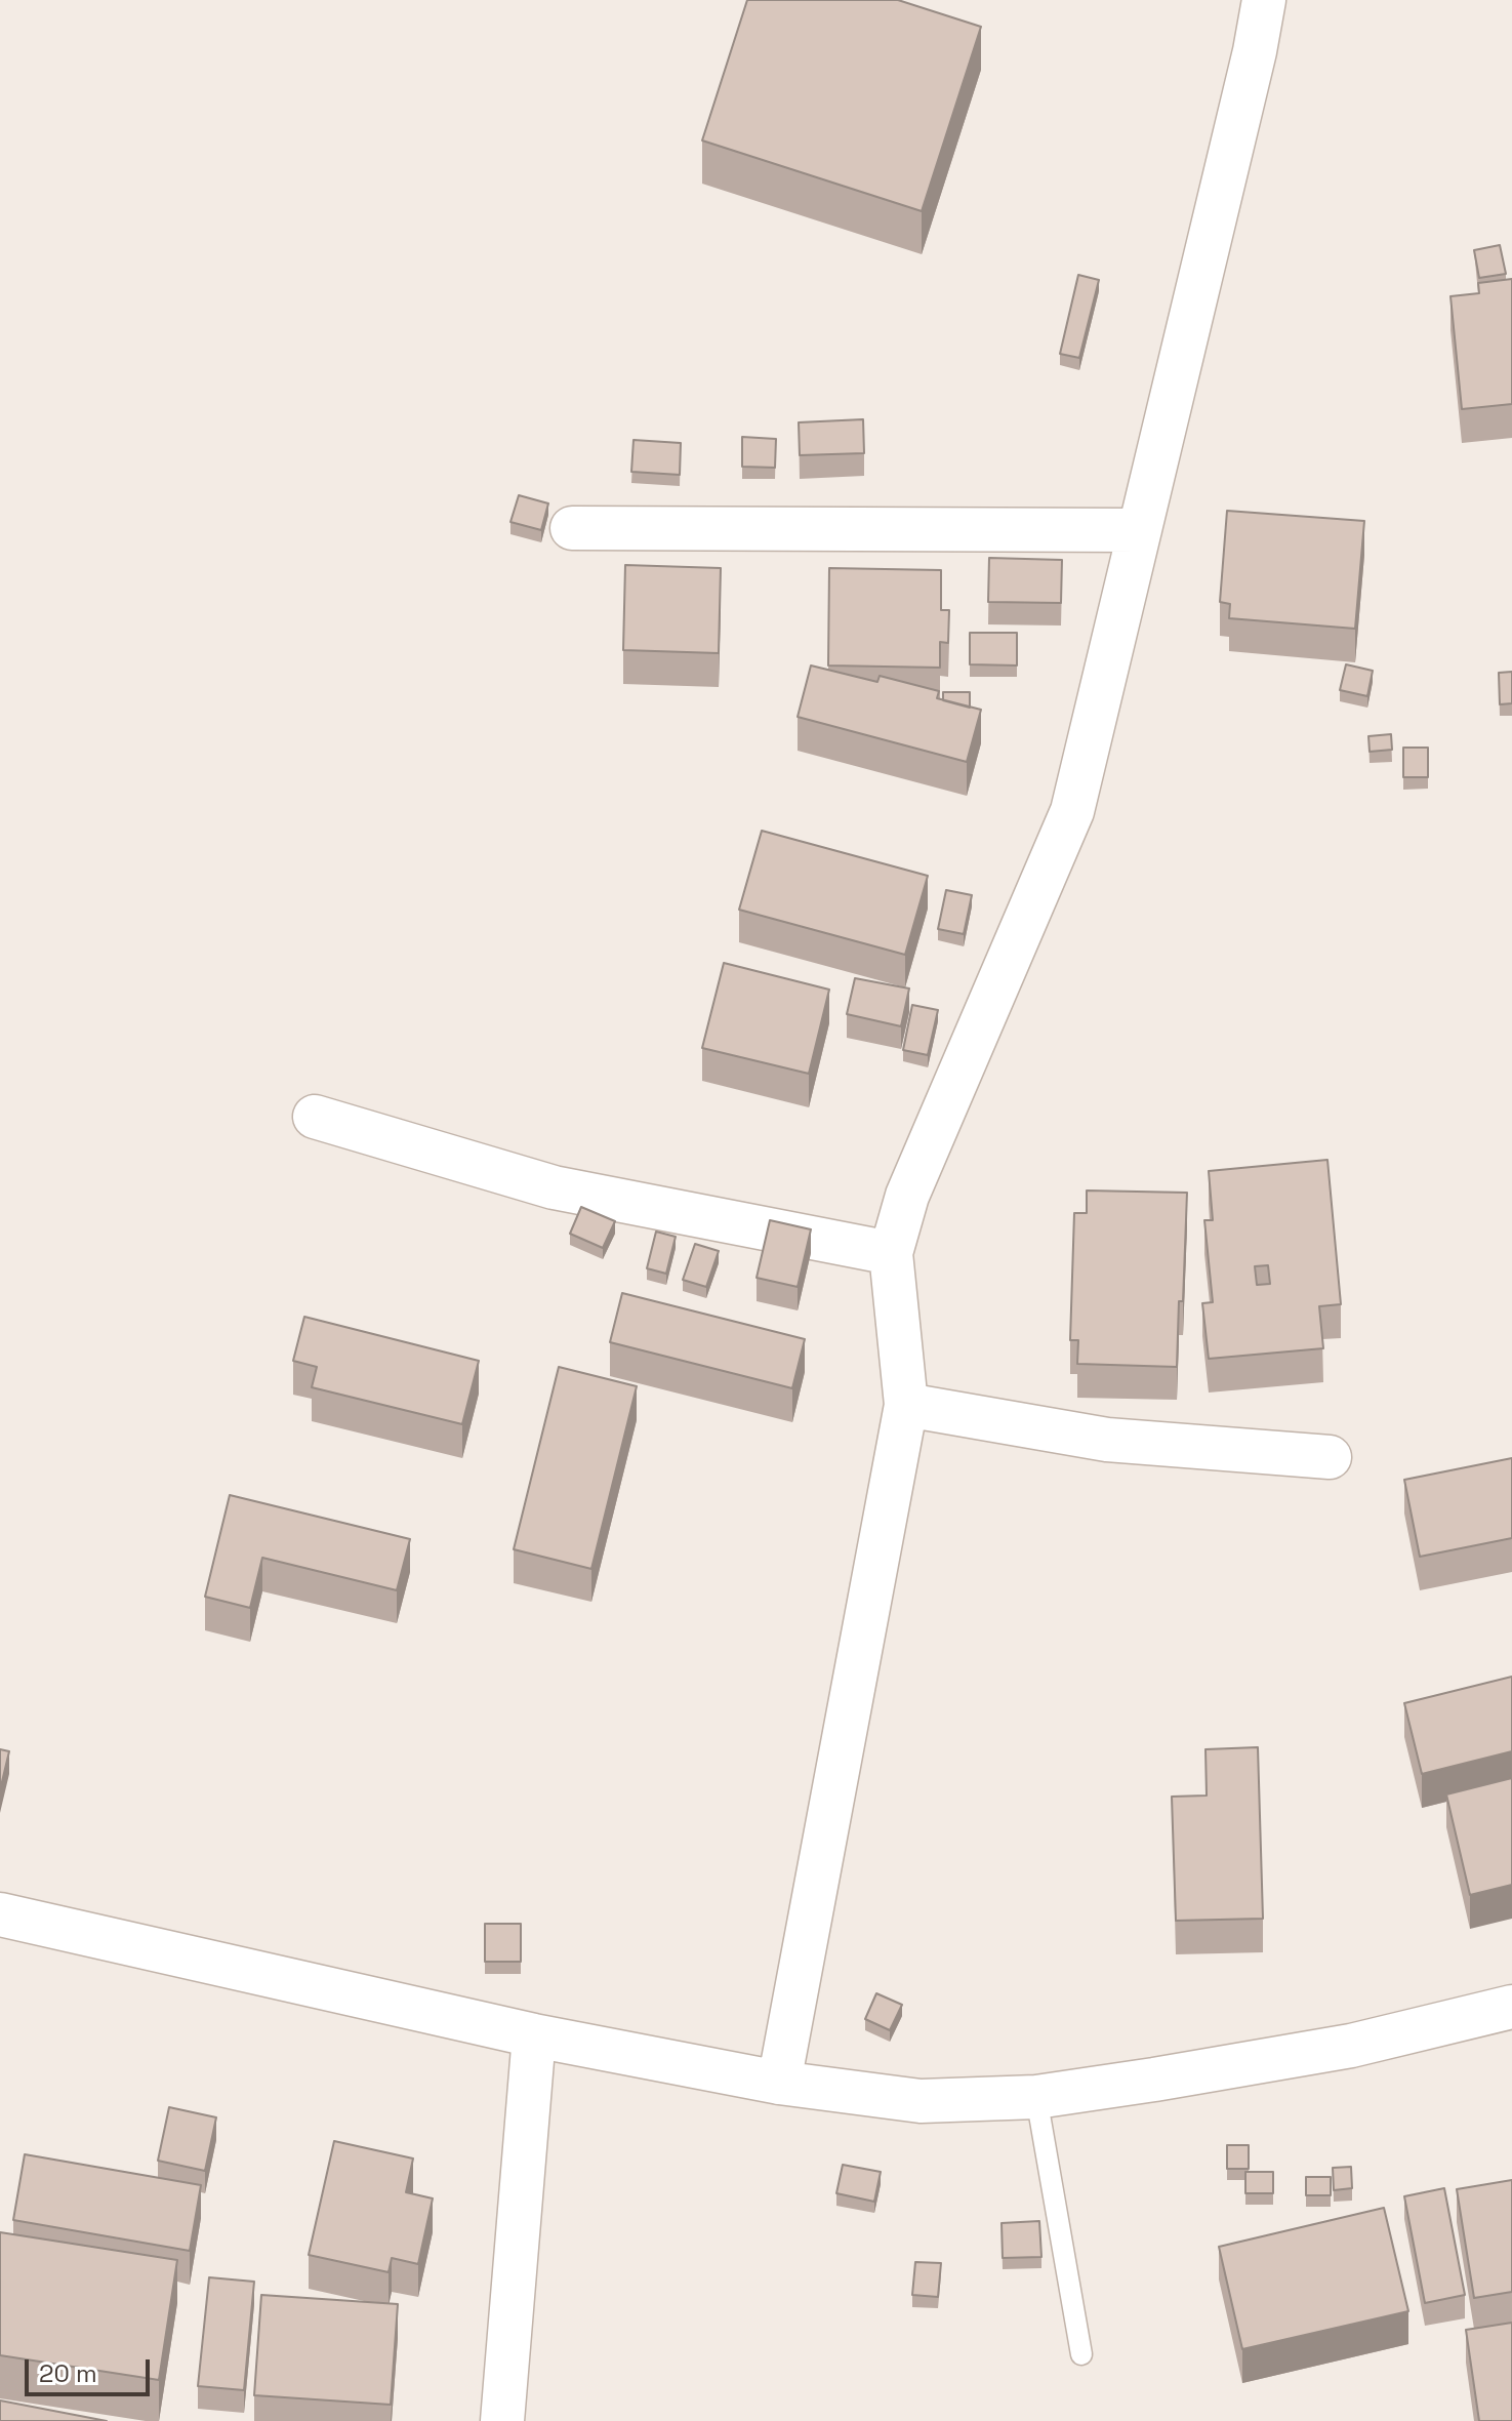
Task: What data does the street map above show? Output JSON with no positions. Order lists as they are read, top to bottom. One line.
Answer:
{"scale_bar":"20 m"}
